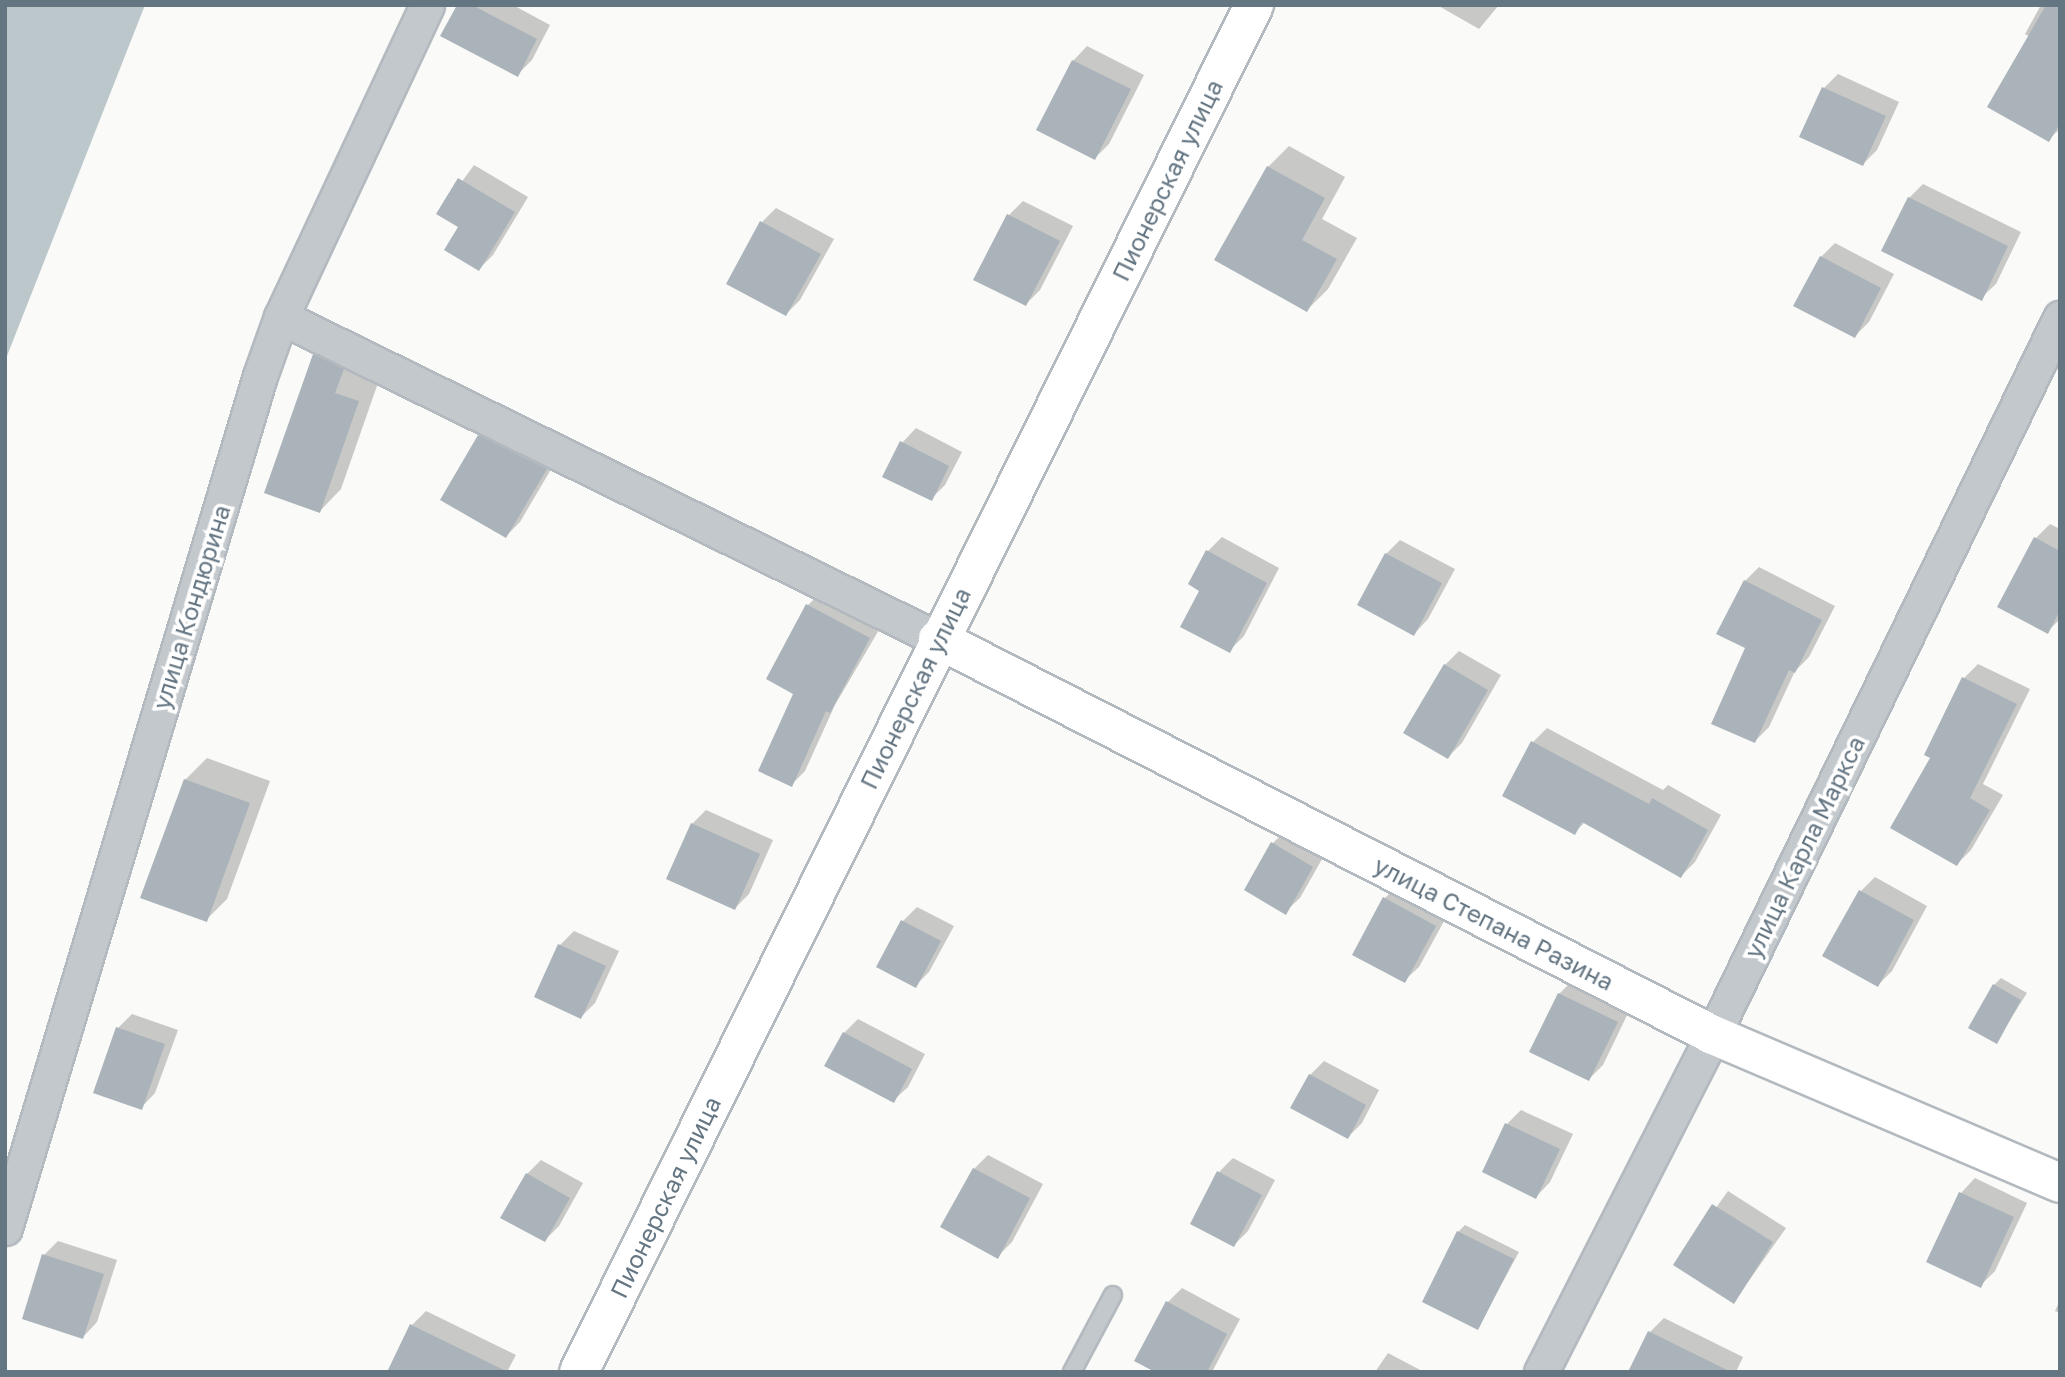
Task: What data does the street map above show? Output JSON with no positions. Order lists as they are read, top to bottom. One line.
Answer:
{"streets":{"main road":["Пионерская улица","улица Степана Разина"],"street":["улица Кондюрина","улица Карла Маркса"]},"crossings":[["Пионерская улица","улица Степана Разина"],["улица Карла Маркса","улица Степана Разина"]]}
